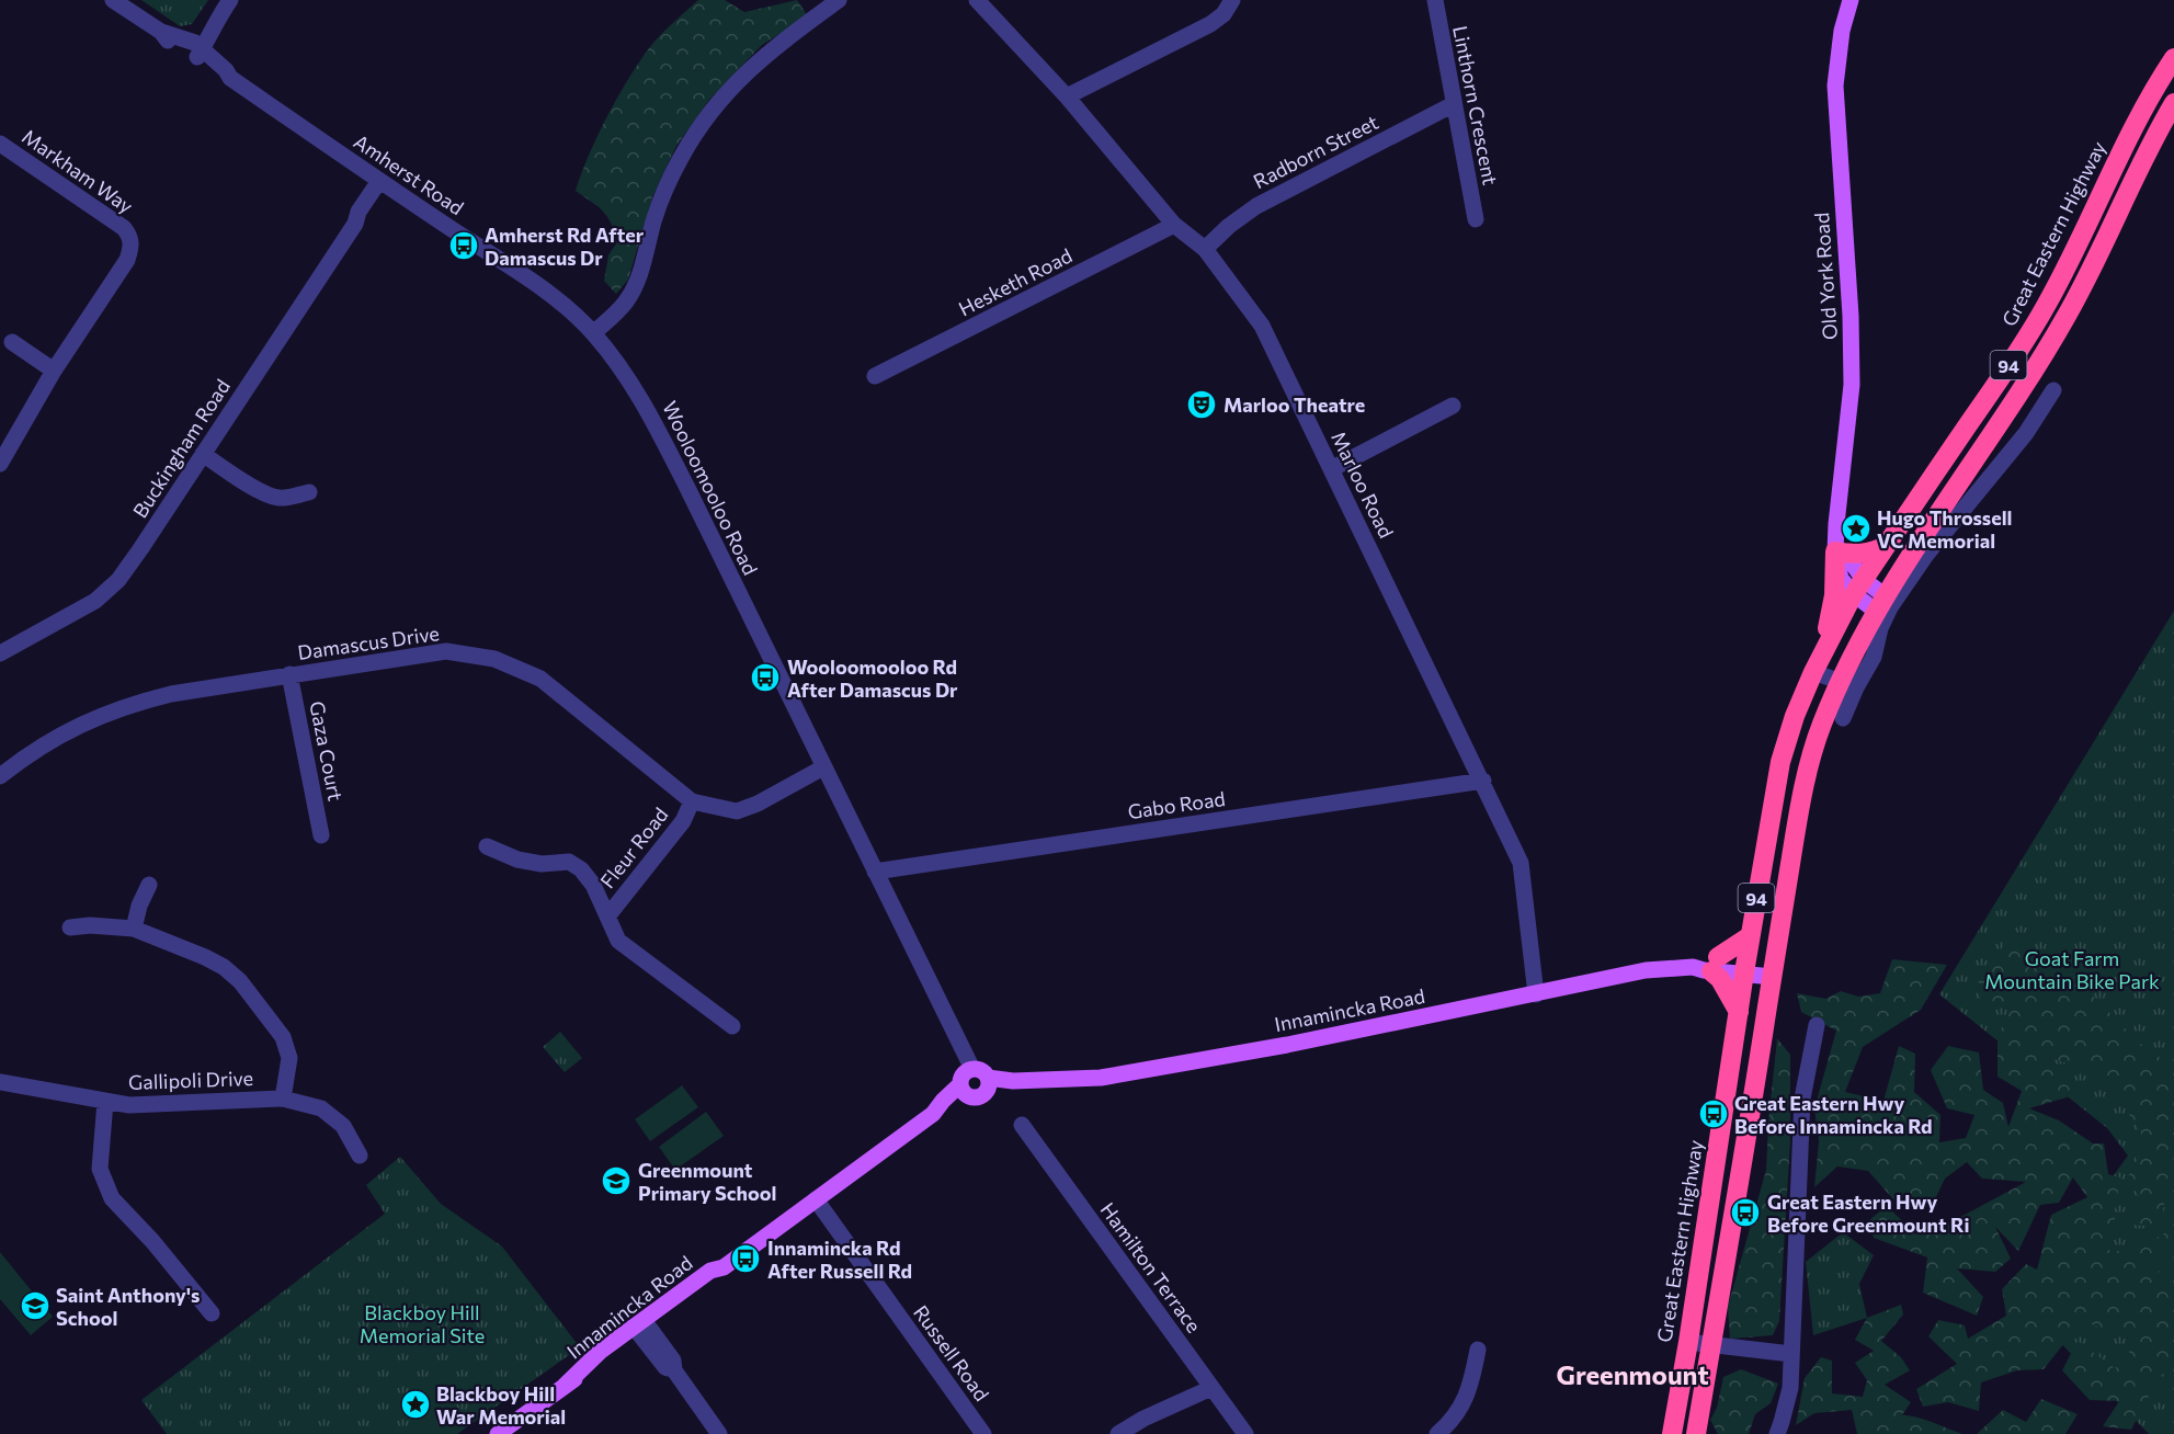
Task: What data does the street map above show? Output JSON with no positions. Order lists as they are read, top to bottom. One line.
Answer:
{"streets":{"highway":["Great Eastern Highway","94"],"main road":["Old York Road","Innamincka Road"],"street":["Linthorn Crescent","Radborn Street","Markham Way","Amherst Road","Hesketh Road","Buckingham Road","Marloo Road","Wooloomooloo Road","Damascus Drive","Gaza Court","Gabo Road","Fleur Road","Gallipoli Drive","Hamilton Terrace","Russell Road"]},"crossings":[["Linthorn Crescent","Radborn Street"],["Radborn Street","Marloo Road"],["Amherst Road","Buckingham Road"],["Amherst Road","Wooloomooloo Road"],["Great Eastern Highway","Innamincka Road"],["Hesketh Road","Marloo Road"],["94","Innamincka Road"],["Marloo Road","Gabo Road"],["Marloo Road","Innamincka Road"],["Wooloomooloo Road","Damascus Drive"],["Wooloomooloo Road","Gabo Road"],["Wooloomooloo Road","Innamincka Road"],["Damascus Drive","Gaza Court"],["Damascus Drive","Fleur Road"],["Innamincka Road","Russell Road"]],"districts":["Greenmount"],"parks":["Goat Farm Mountain Bike Park","Blackboy Hill Memorial Site"],"places":{"bus stop":["Amherst Rd After Damascus Dr","Wooloomooloo Rd After Damascus Dr","Great Eastern Hwy Before Innamincka Rd","Great Eastern Hwy Before Greenmount Ri","Innamincka Rd After Russell Rd"],"theatre":["Marloo Theatre"],"place":["Hugo Throssell VC Memorial","Blackboy Hill War Memorial"],"school or university":["Greenmount Primary School","Saint Anthony's School"]}}
